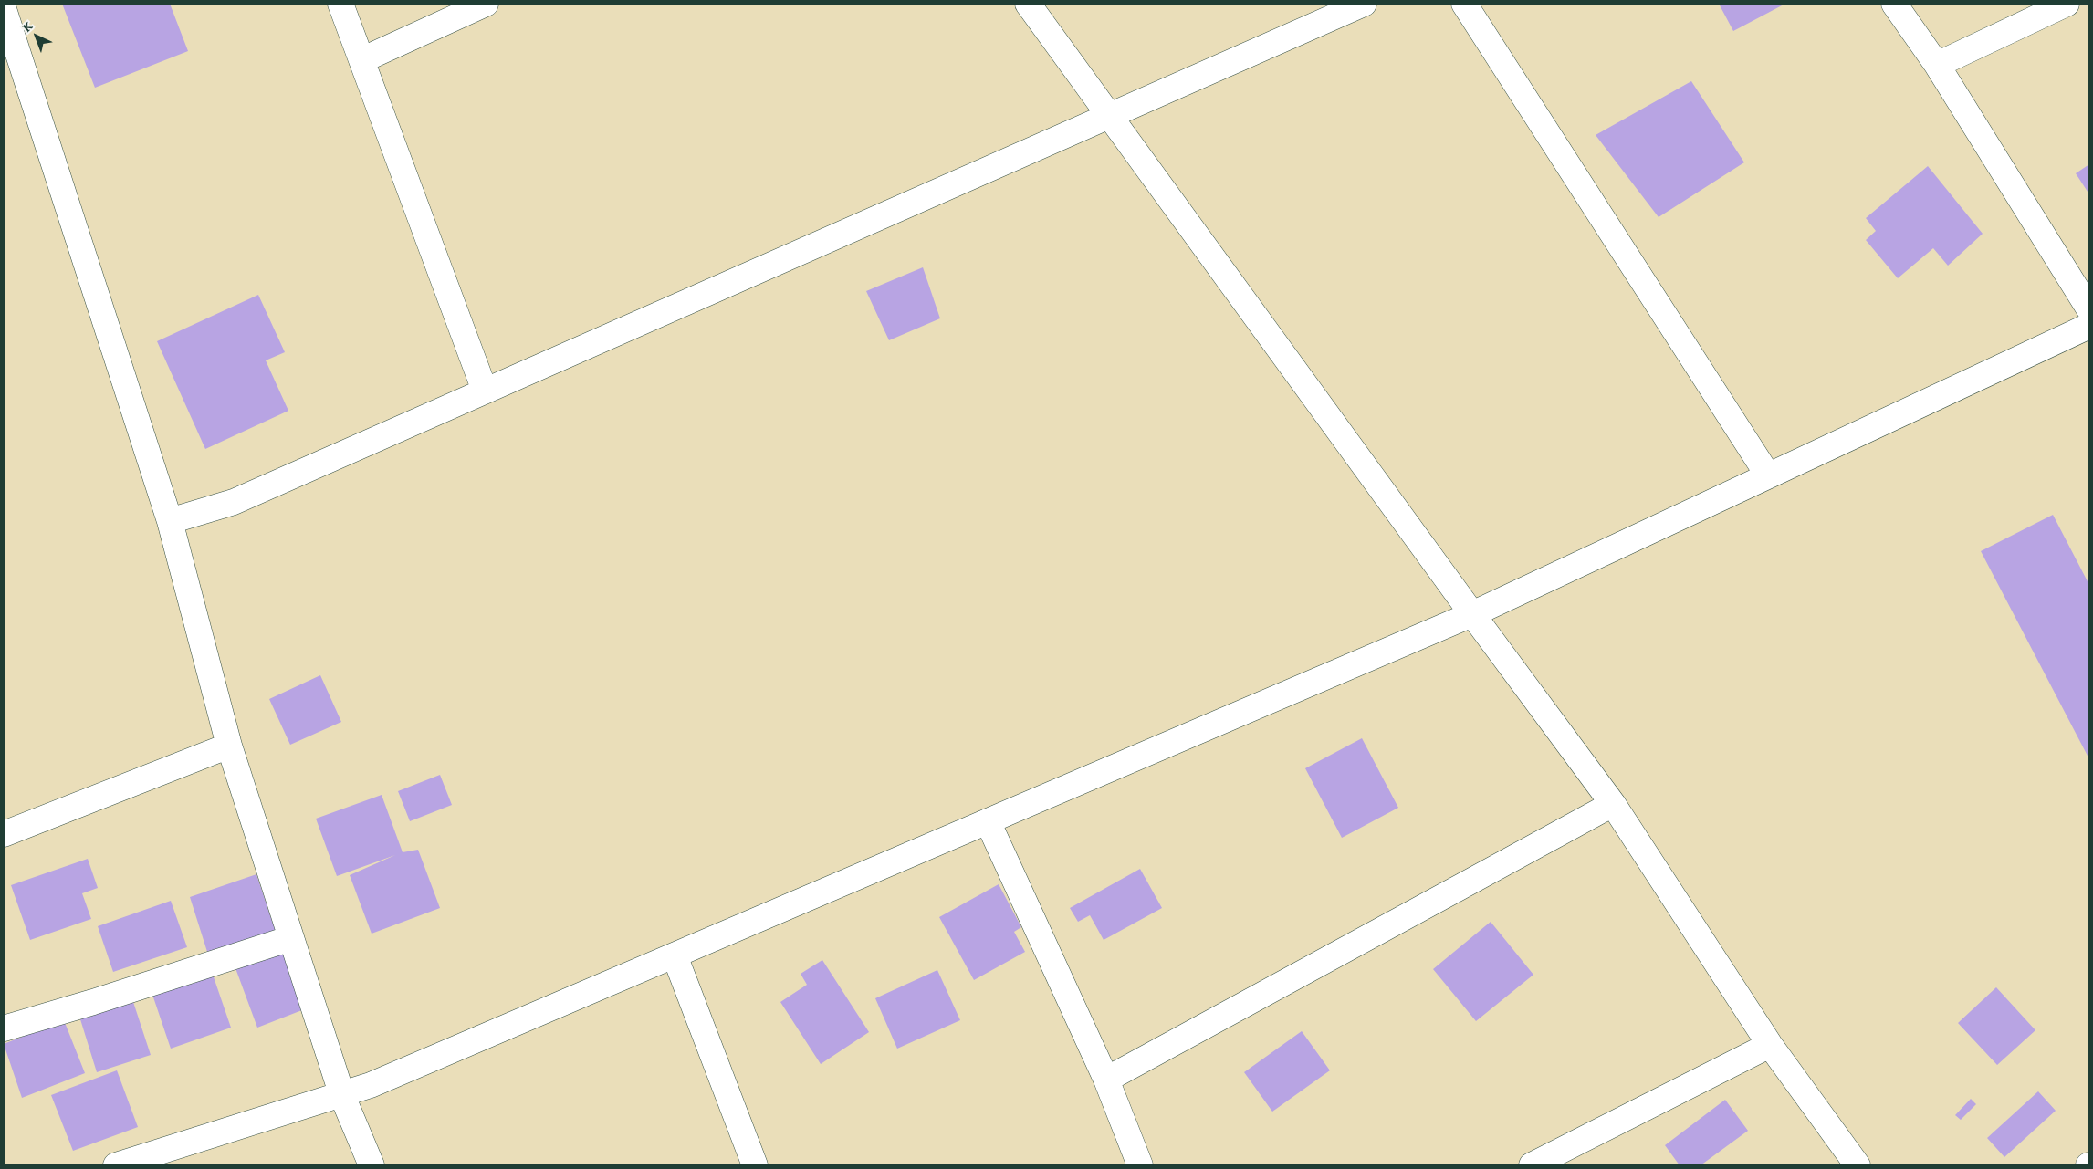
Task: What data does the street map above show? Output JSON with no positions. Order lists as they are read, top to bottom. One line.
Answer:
{"north":"top left"}
